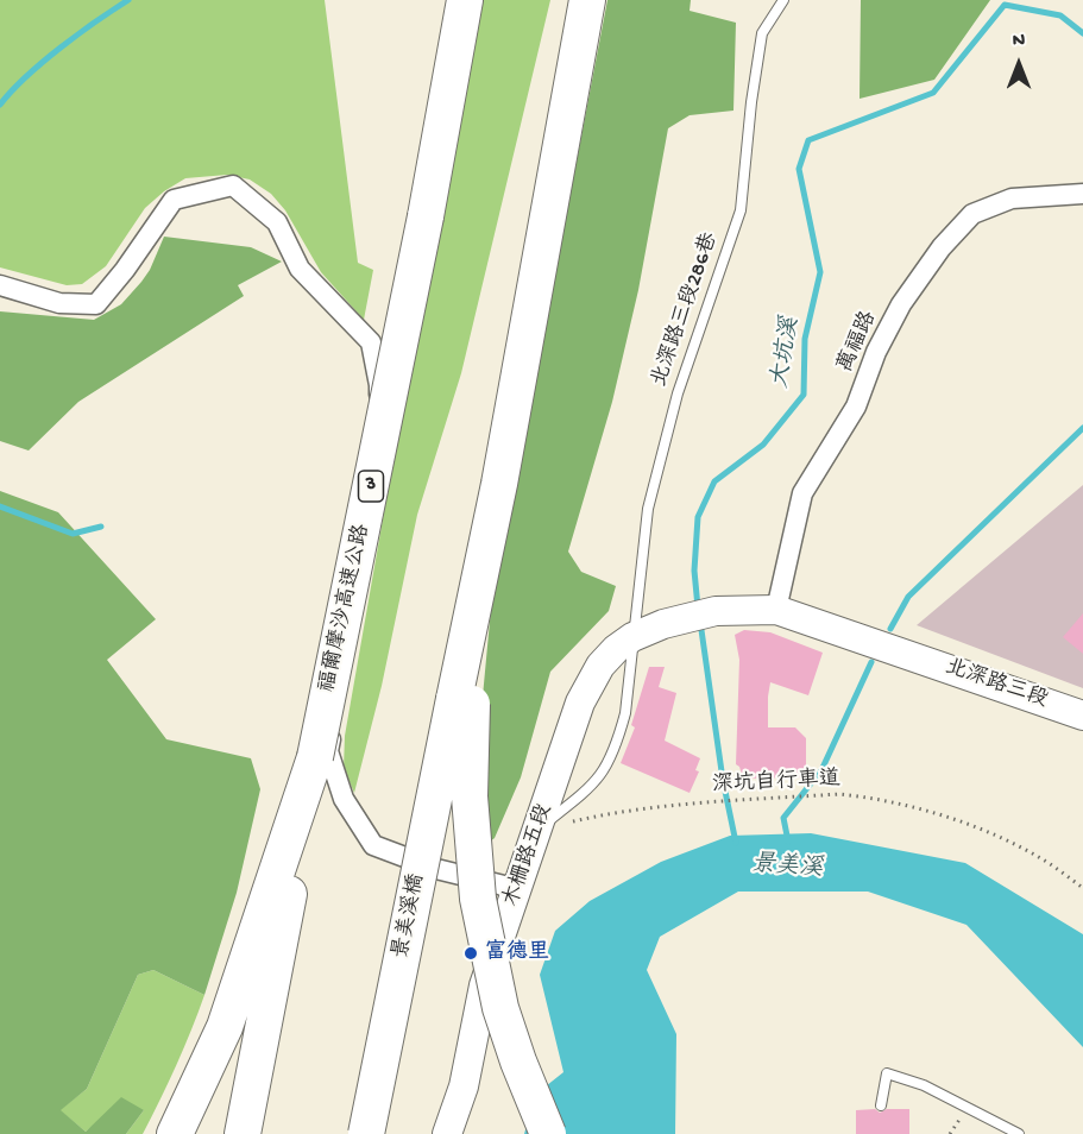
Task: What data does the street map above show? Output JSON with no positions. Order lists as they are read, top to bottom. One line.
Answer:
{"streets":{"highway":["3","福爾摩沙高速公路","景美溪橋"],"main road":["北深路三段","木柵路五段"],"street":["萬福路"],"lane":["北深路三段286巷"],"path":["深坑自行車道"]},"crossings":[["北深路三段286巷","深坑自行車道"],["北深路三段286巷","木柵路五段"],["萬福路","北深路三段"],["深坑自行車道","木柵路五段"]],"water":["大坑溪","景美溪"],"places":["富德里"],"north":"top"}
